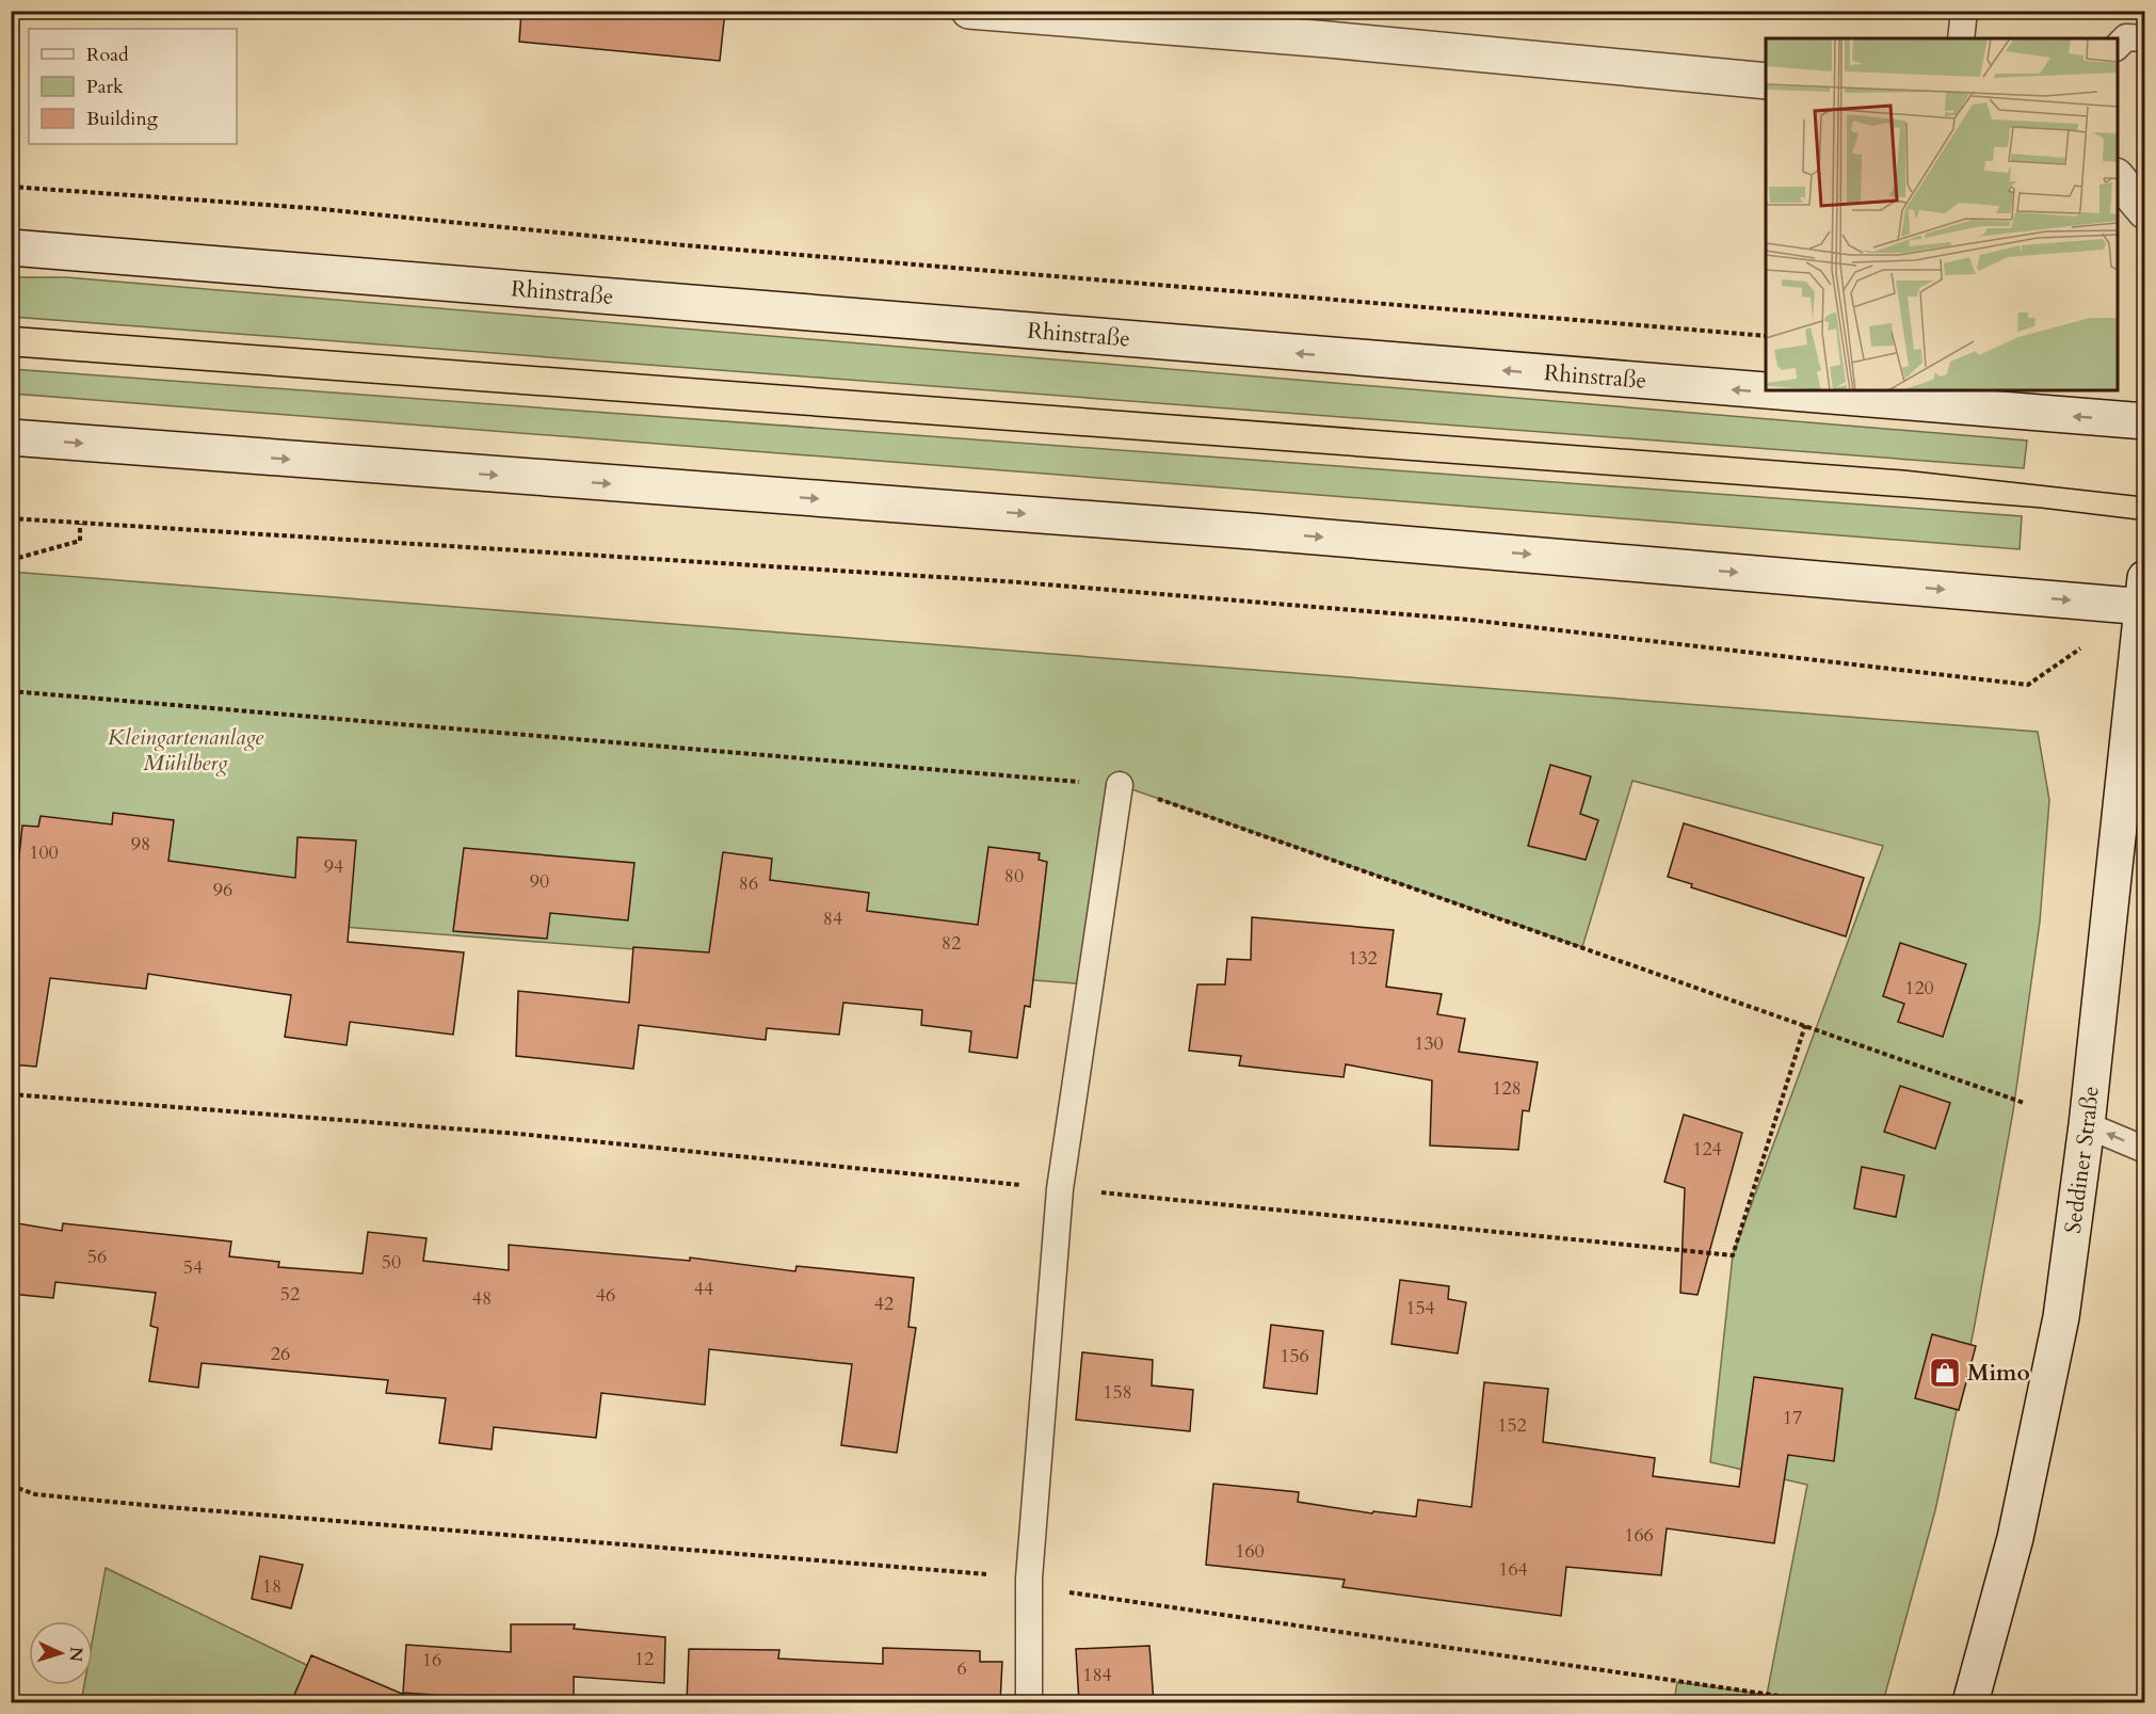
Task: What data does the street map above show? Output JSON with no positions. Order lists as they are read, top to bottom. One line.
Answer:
{"streets":{"main road":["Rhinstraße","Seddiner Straße"]},"parks":["Kleingartenanlage Mühlberg"],"places":{"shop":["Mimo"]},"house_numbers":["98","100","94","80","90","86","96","84","82","132","120","130","128","124","56","50","54","44","52","46","48","42","154","26","156","158","17","152","166","160","164","18","12","16","6","184"],"legend":["Road","Park","Building"],"north":"right"}
